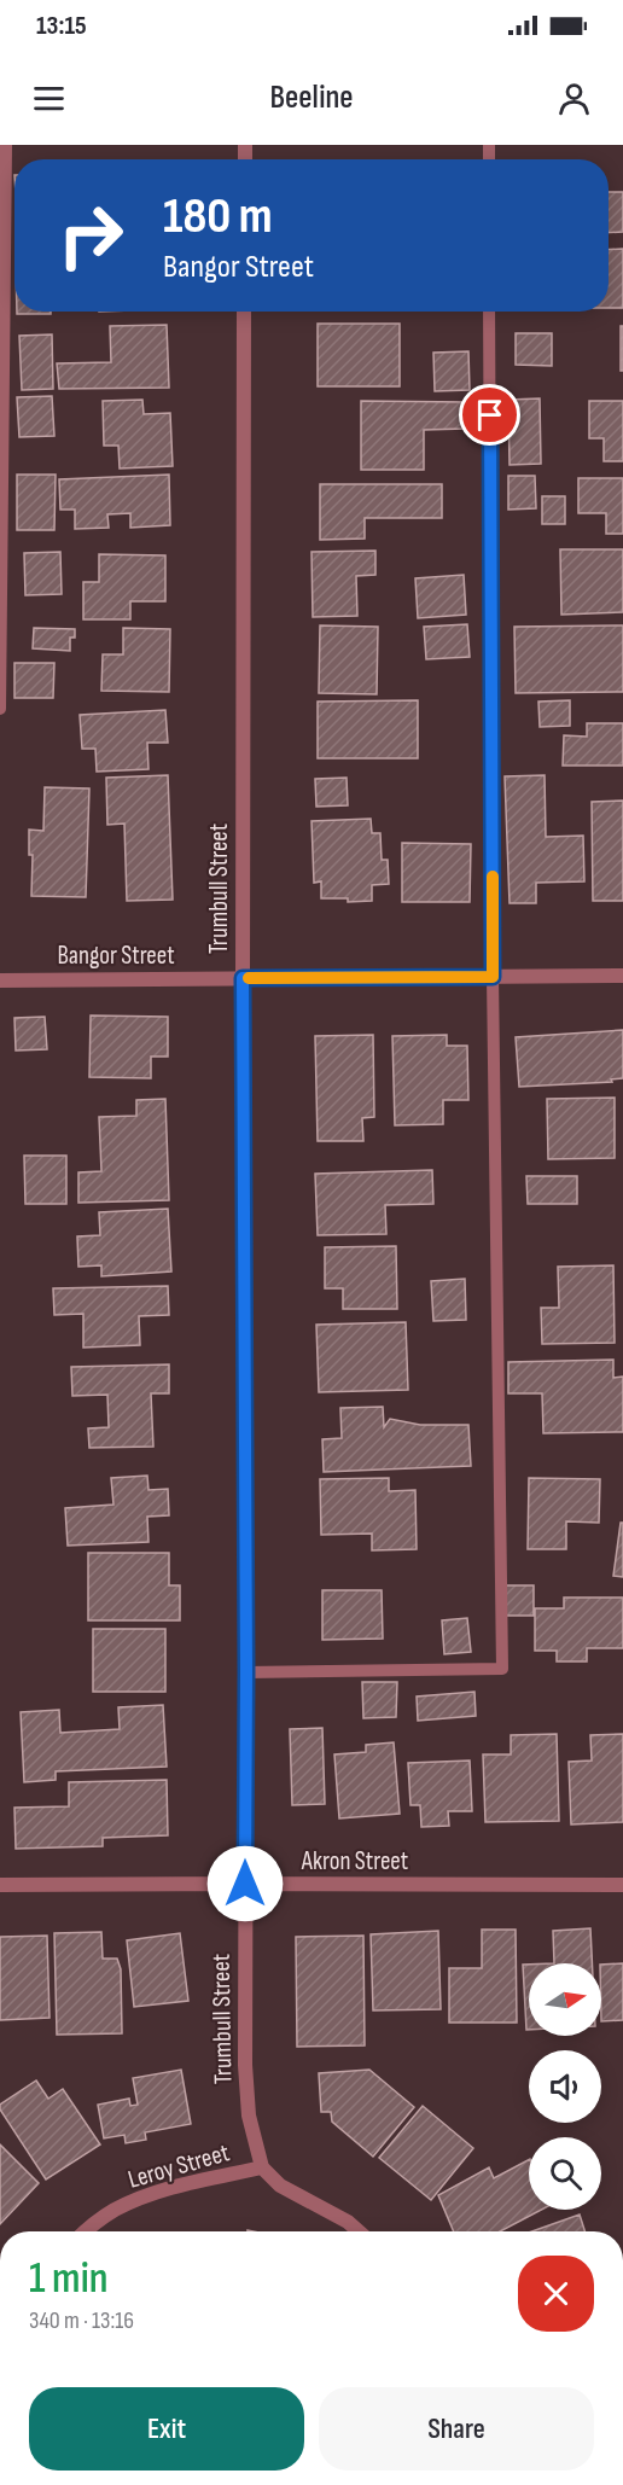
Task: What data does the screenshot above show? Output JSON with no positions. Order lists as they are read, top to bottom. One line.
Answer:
{"streets":{"street":["Trumbull Street","Bangor Street","Akron Street","Leroy Street"]},"crossings":[["Trumbull Street","Bangor Street"],["Trumbull Street","Akron Street"],["Trumbull Street","Leroy Street"]],"north":"right","page":{"status":"13:15","header":"Beeline","turn":["180 m","Bangor Street"],"heading":["1 min","340 m · 13:16"],"buttons":["Exit","Share"]}}
